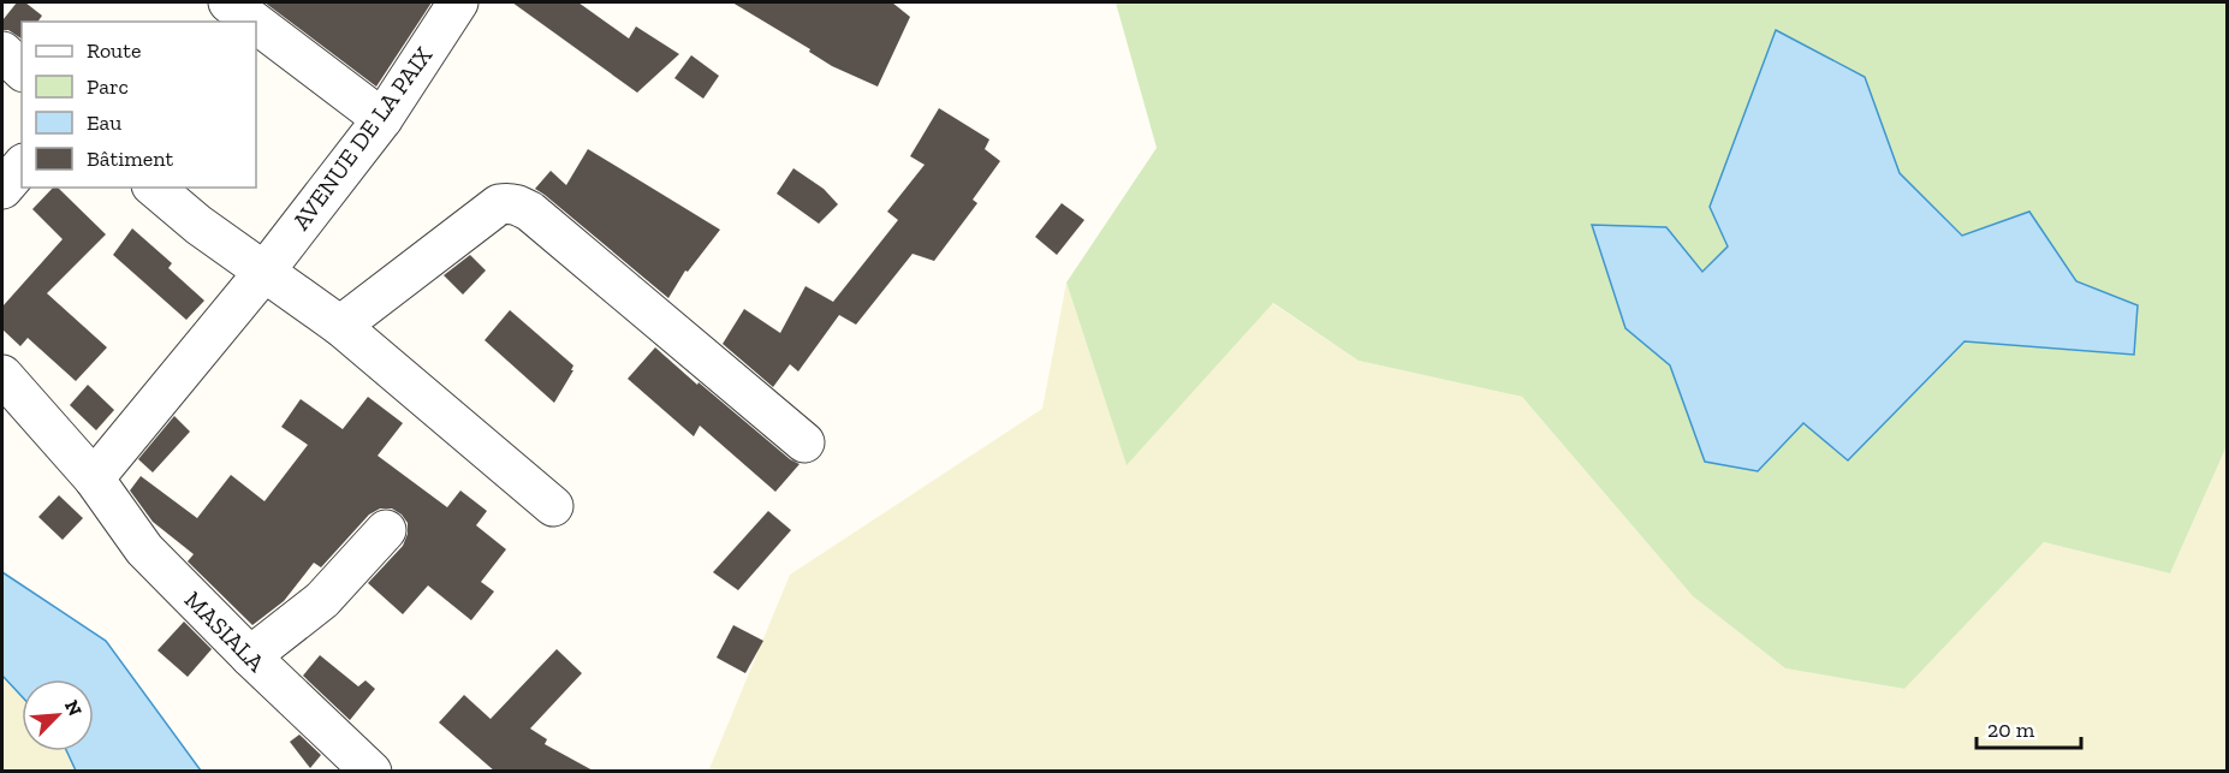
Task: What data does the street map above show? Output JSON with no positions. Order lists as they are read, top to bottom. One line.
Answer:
{"streets":{"street":["AVENUE DE LA PAIX","MASIALA"]},"crossings":[["AVENUE DE LA PAIX","MASIALA"]],"legend":["Route","Parc","Eau","Bâtiment"],"scale_bar":"20 m","north":"top right"}
